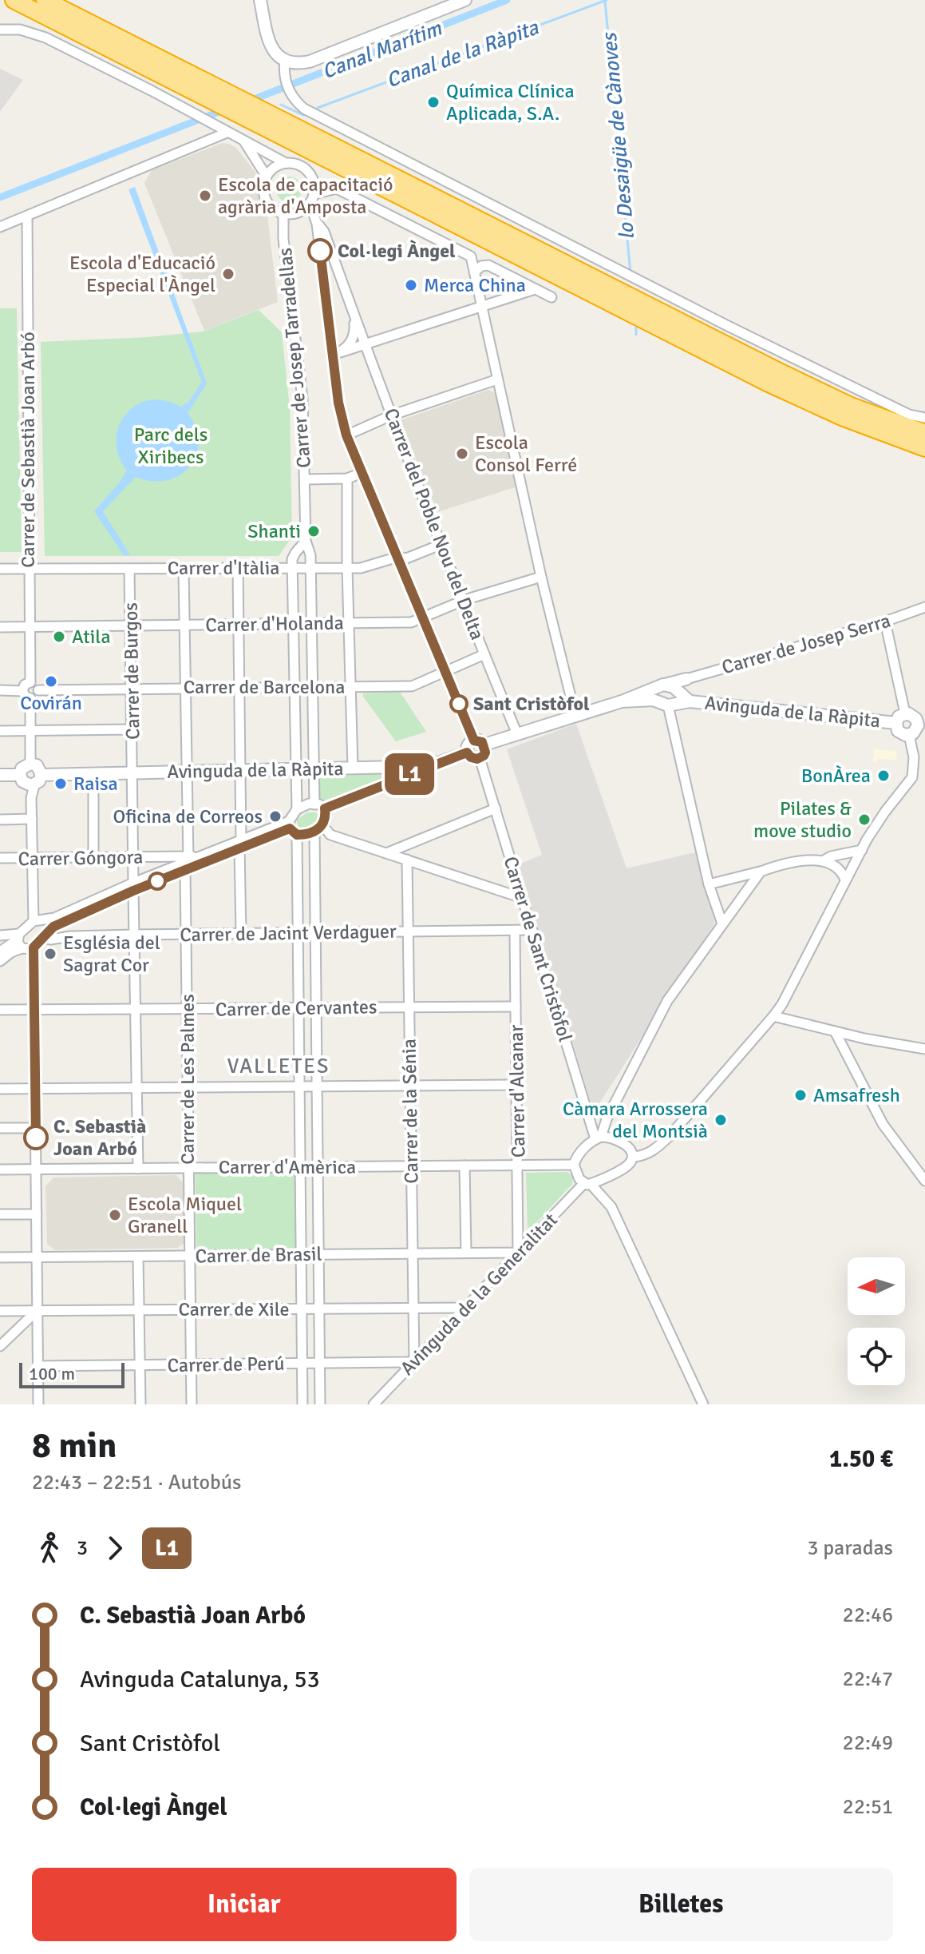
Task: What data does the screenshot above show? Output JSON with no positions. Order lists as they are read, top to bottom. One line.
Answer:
{"streets":{"street":["Carrer de Josep Tarradellas","Carrer de Sebastià Joan Arbó","Carrer del Poble Nou del Delta","Carrer d'Itàlia","Carrer d'Holanda","Carrer de Josep Serra","Carrer de Burgos","Carrer de Barcelona","Avinguda de la Ràpita","Carrer Góngora","Carrer de Jacint Verdaguer","Carrer de Sant Cristòfol","Carrer de Cervantes","Carrer de Les Palmes","Carrer d'Alcanar","Carrer de la Sénia","Carrer d'Amèrica","Carrer de Brasil","Avinguda de la Generalitat","Carrer de Xile","Carrer de Perú"]},"crossings":[["Carrer de Josep Tarradellas","Carrer d'Itàlia"],["Carrer de Josep Tarradellas","Carrer d'Holanda"],["Carrer de Josep Tarradellas","Carrer de Barcelona"],["Carrer de Josep Tarradellas","Avinguda de la Ràpita"],["Carrer de Sebastià Joan Arbó","Carrer d'Itàlia"],["Carrer de Sebastià Joan Arbó","Carrer d'Holanda"],["Carrer de Sebastià Joan Arbó","Carrer de Barcelona"],["Carrer del Poble Nou del Delta","Carrer d'Itàlia"],["Carrer del Poble Nou del Delta","Carrer d'Holanda"],["Carrer del Poble Nou del Delta","Carrer de Barcelona"],["Carrer d'Itàlia","Carrer de Burgos"],["Carrer d'Holanda","Carrer de Burgos"],["Carrer de Burgos","Carrer de Barcelona"],["Carrer de Burgos","Avinguda de la Ràpita"],["Carrer de Burgos","Carrer Góngora"],["Carrer de Burgos","Carrer de Jacint Verdaguer"],["Carrer de Burgos","Carrer de Cervantes"],["Carrer de Burgos","Carrer d'Amèrica"],["Avinguda de la Ràpita","Carrer de Sant Cristòfol"],["Carrer Góngora","Carrer de Les Palmes"],["Carrer de Jacint Verdaguer","Carrer de Sant Cristòfol"],["Carrer de Jacint Verdaguer","Carrer de Les Palmes"],["Carrer de Jacint Verdaguer","Carrer d'Alcanar"],["Carrer de Jacint Verdaguer","Carrer de la Sénia"],["Carrer de Sant Cristòfol","Carrer d'Amèrica"],["Carrer de Sant Cristòfol","Avinguda de la Generalitat"],["Carrer de Cervantes","Carrer de Les Palmes"],["Carrer de Cervantes","Carrer d'Alcanar"],["Carrer de Cervantes","Carrer de la Sénia"],["Carrer de Les Palmes","Carrer d'Amèrica"],["Carrer de Les Palmes","Carrer de Brasil"],["Carrer de Les Palmes","Carrer de Xile"],["Carrer de Les Palmes","Carrer de Perú"],["Carrer d'Alcanar","Carrer d'Amèrica"],["Carrer d'Alcanar","Carrer de Brasil"],["Carrer d'Alcanar","Avinguda de la Generalitat"],["Carrer de la Sénia","Carrer d'Amèrica"],["Carrer de la Sénia","Carrer de Brasil"],["Carrer de la Sénia","Avinguda de la Generalitat"],["Carrer de la Sénia","Carrer de Xile"],["Carrer de la Sénia","Carrer de Perú"],["Carrer d'Amèrica","Avinguda de la Generalitat"],["Carrer de Brasil","Avinguda de la Generalitat"],["Avinguda de la Generalitat","Carrer de Xile"],["Avinguda de la Generalitat","Carrer de Perú"]],"districts":["VALLETES"],"water":["Canal Marítim","Canal de la Ràpita","lo Desaigüe de Cànoves"],"parks":["Parc dels Xiribecs"],"places":["Química Clínica Aplicada, S.A.","Escola de capacitació agrària d'Amposta","Col·legi Àngel","Escola d'Educació Especial l'Àngel","Merca China","Escola Consol Ferré","Shanti","Atila","Covirán","Sant Cristòfol","BonÀrea","Raisa","Oficina de Correos","Pilates & move studio","Església del Sagrat Cor","Amsafresh","Càmara Arrossera del Montsià","C. Sebastià Joan Arbó","Escola Miquel Granell"],"lines":["bus line L1"],"scale_bar":"100 m","north":"left","page":{"on_map":"L1","scale":"100 m","heading":["8 min","22:43 – 22:51 · Autobús","1.50 €"],"legs":["3","L1","3 paradas"],"list":[{"name":"C. Sebastià Joan Arbó","value":"22:46"},{"name":"Avinguda Catalunya, 53","value":"22:47"},{"name":"Sant Cristòfol","value":"22:49"},{"name":"Col·legi Àngel","value":"22:51"}],"buttons":["Iniciar","Billetes"]}}
